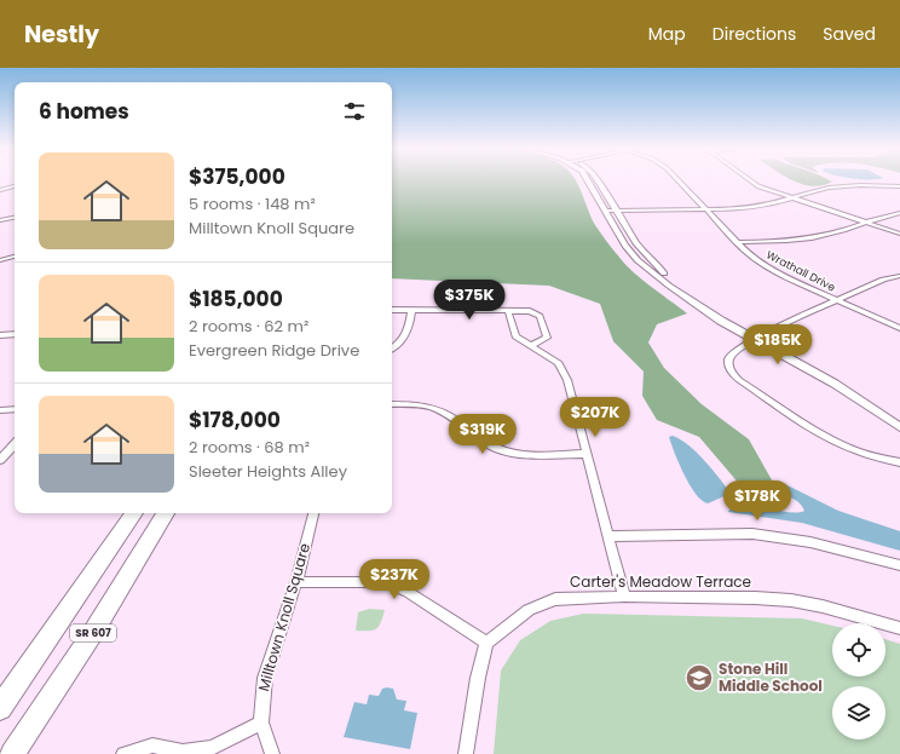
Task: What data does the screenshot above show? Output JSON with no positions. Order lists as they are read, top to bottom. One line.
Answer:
{"streets":{"main road":["SR 607"],"street":["Wrathall Drive","Carter's Meadow Terrace","Milltown Knoll Square"]},"places":{"school or university":["Stone Hill Middle School"]},"page":{"header":"Nestly","nav":["Map","Directions","Saved"],"heading":"6 homes","list":[{"name":"$375,000","note":"5 rooms · 148 m² · Milltown Knoll Square"},{"name":"$185,000","note":"2 rooms · 62 m² · Evergreen Ridge Drive"},{"name":"$178,000","note":"2 rooms · 68 m² · Sleeter Heights Alley"}],"price":["$375K","$185K","$207K","$319K","$178K","$237K"]}}
